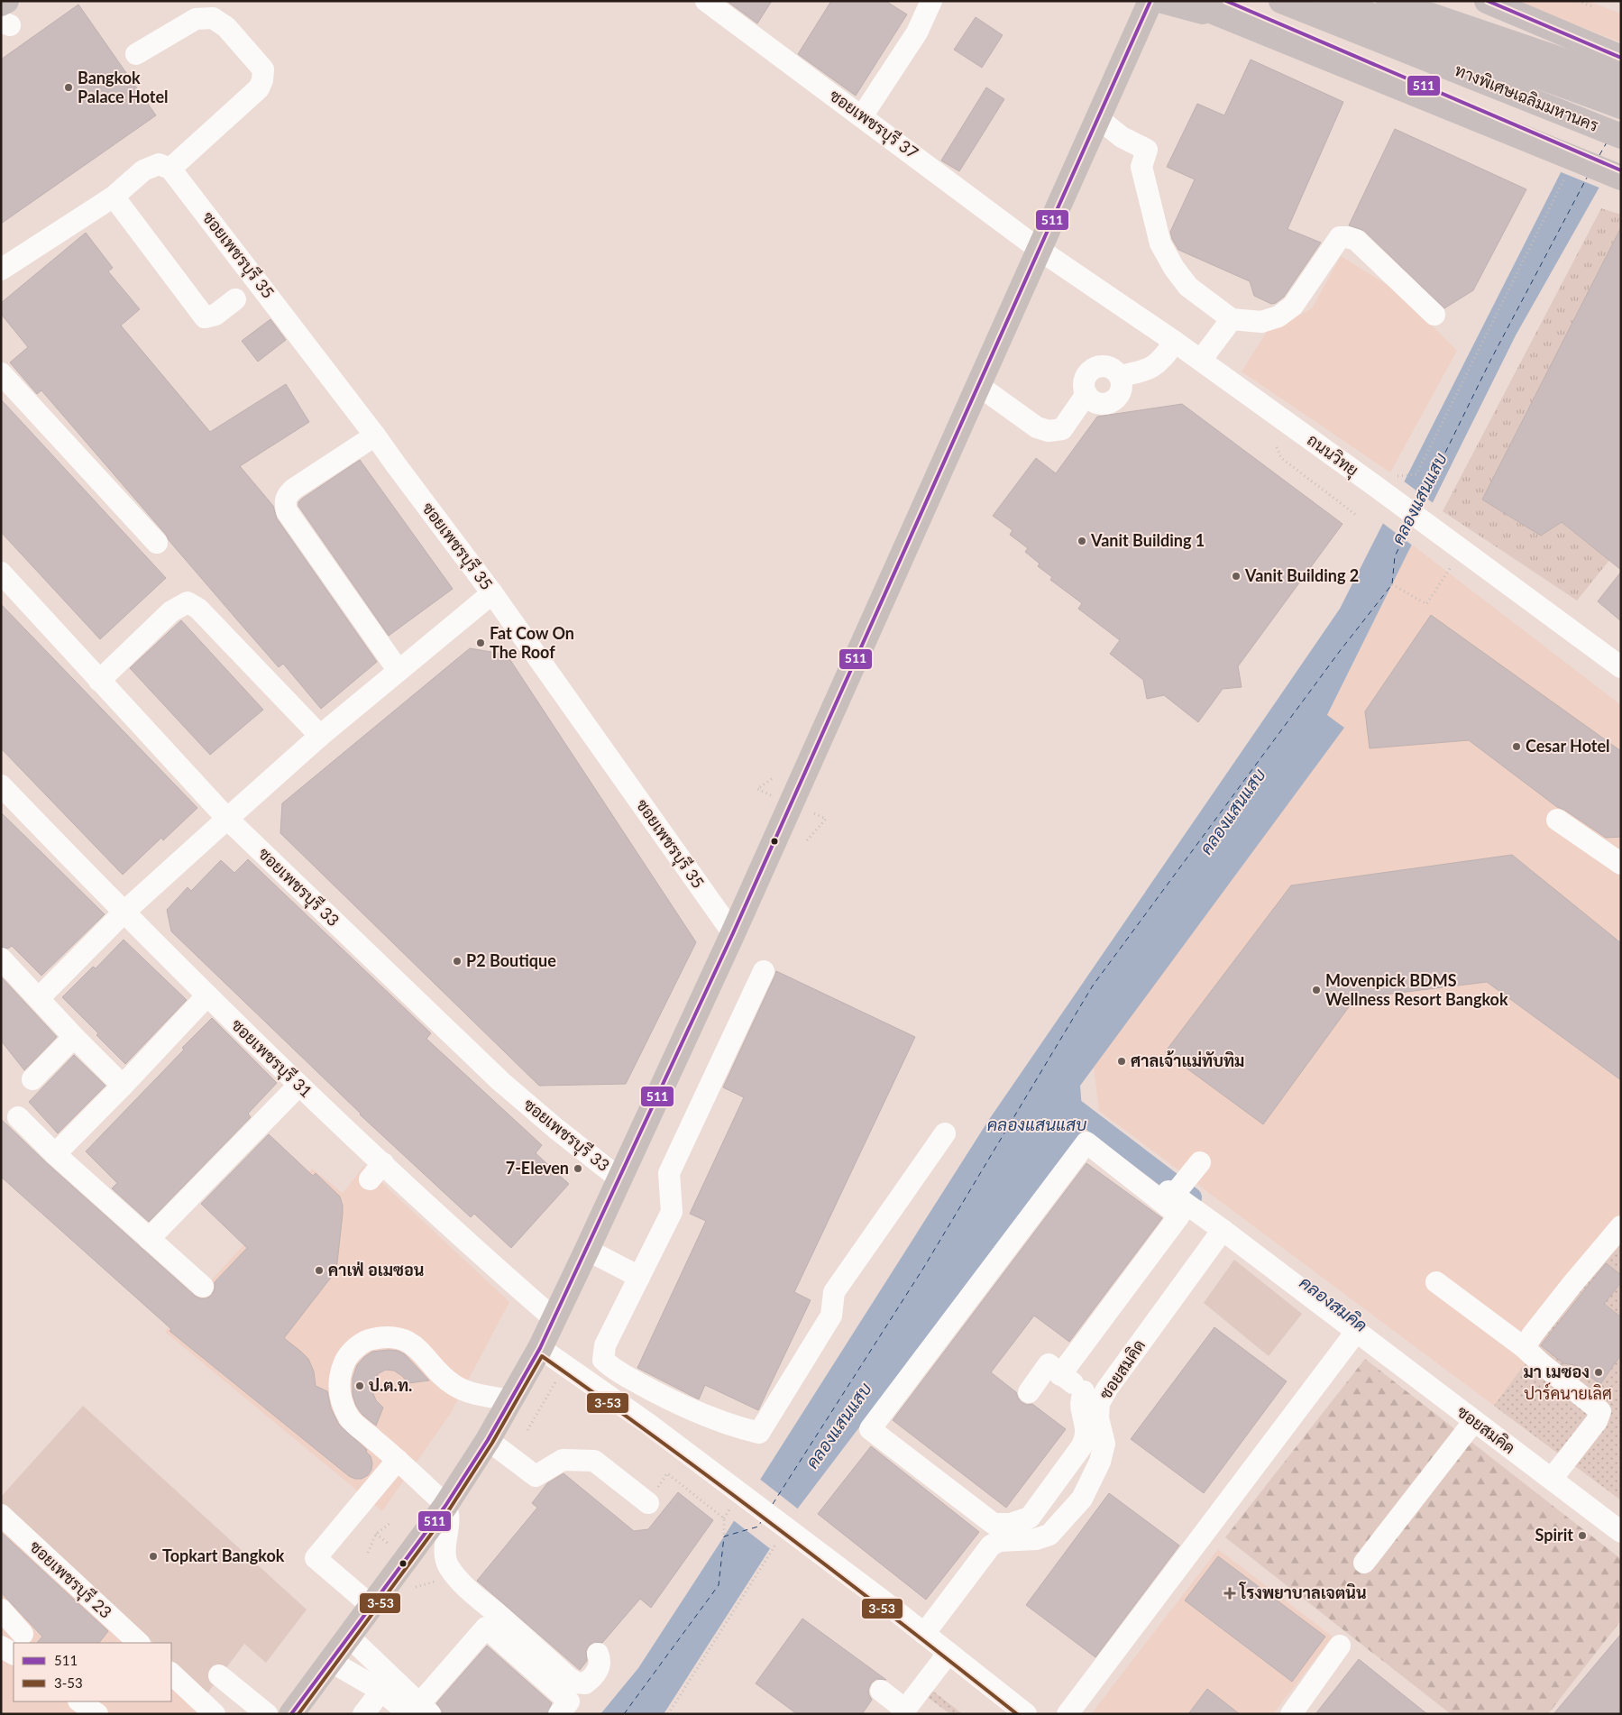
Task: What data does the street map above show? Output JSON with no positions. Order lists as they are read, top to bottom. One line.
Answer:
{"streets":{"highway":["ทางพิเศษเฉลิมมหานคร"],"street":["ซอยเพชรบุรี 37","ซอยเพชรบุรี 35","ถนนวิทยุ","ซอยเพชรบุรี 33","ซอยเพชรบุรี 31","ซอยสมคิด","ซอยเพชรบุรี 23"]},"crossings":[["ซอยเพชรบุรี 37","ถนนวิทยุ"]],"water":["คลองแสนแสบ","คลองสมคิด"],"parks":["ปาร์คนายเลิศ"],"places":{"other":["Bangkok Palace Hotel","Vanit Building 1","Vanit Building 2","Fat Cow On The Roof","Cesar Hotel","P2 Boutique","Movenpick BDMS Wellness Resort Bangkok","ศาลเจ้าแม่ทับทิม","7-Eleven","คาเฟ่ อเมซอน","มา เมซอง","ป.ต.ท.","Spirit","Topkart Bangkok"],"health":["โรงพยาบาลเจตนิน"]},"lines":["transit line 511","transit line 3-53"],"legend":["511","3-53"]}
